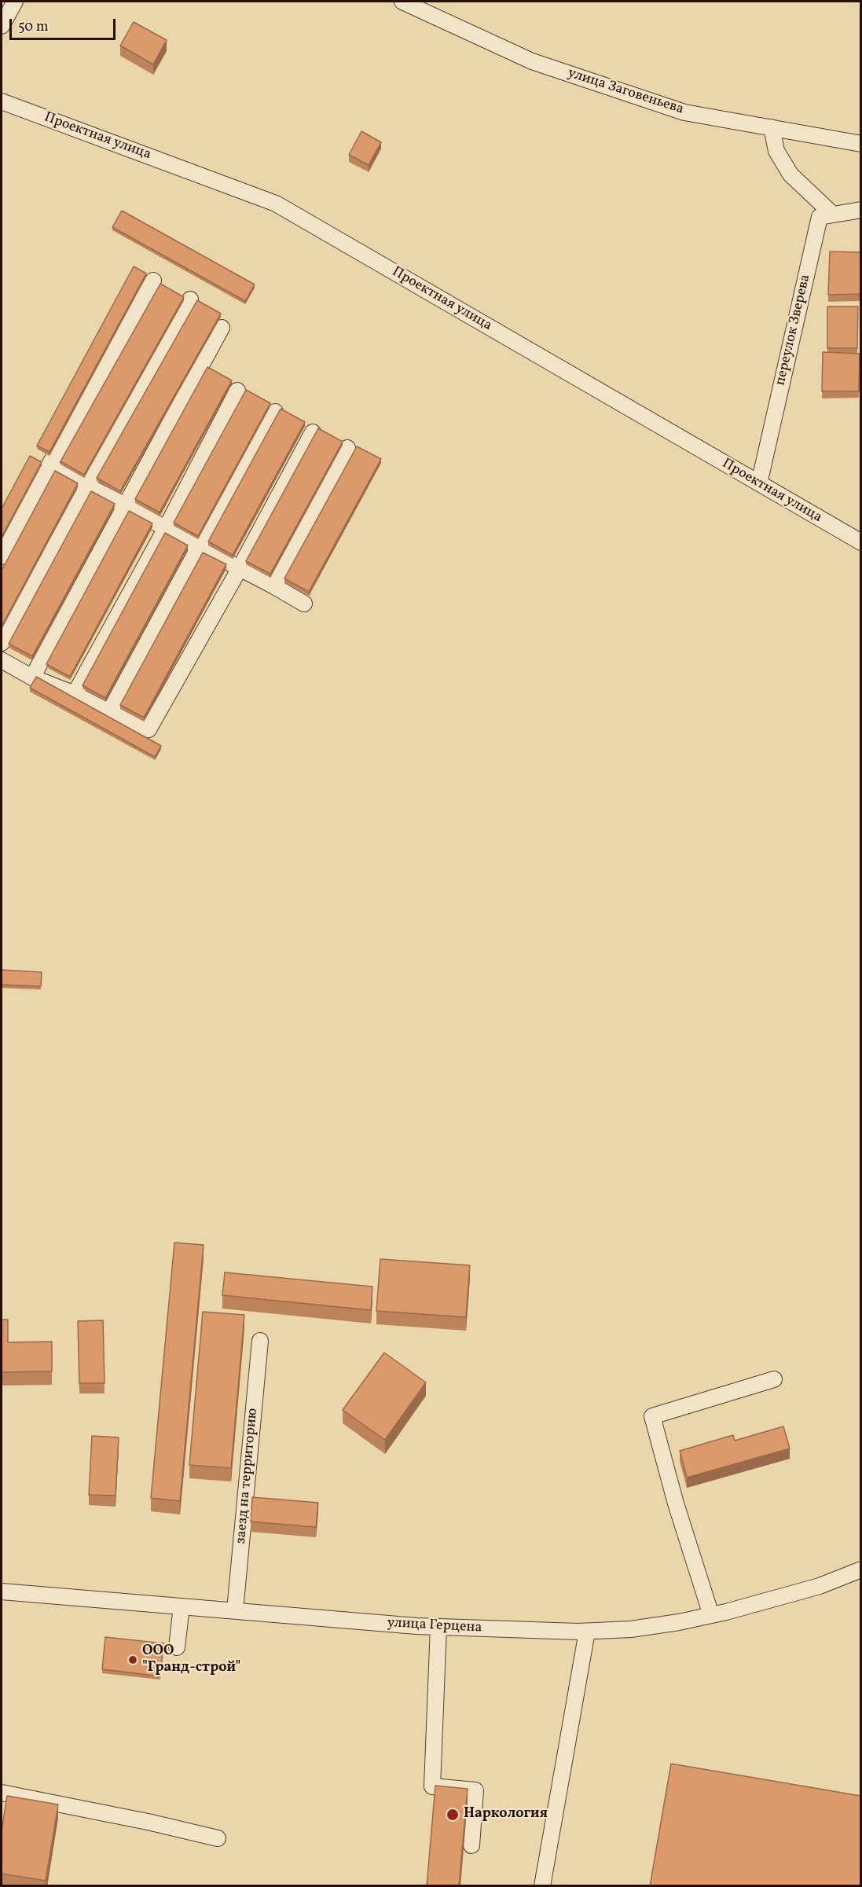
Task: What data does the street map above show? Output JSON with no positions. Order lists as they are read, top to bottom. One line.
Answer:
{"streets":{"street":["улица Заговеньева","Проектная улица","переулок Зверева","заезд на территорию","улица Герцена"]},"crossings":[["Проектная улица","переулок Зверева"],["заезд на территорию","улица Герцена"]],"places":["ООО \"Гранд-строй\"","Наркология"],"scale_bar":"50 m"}
